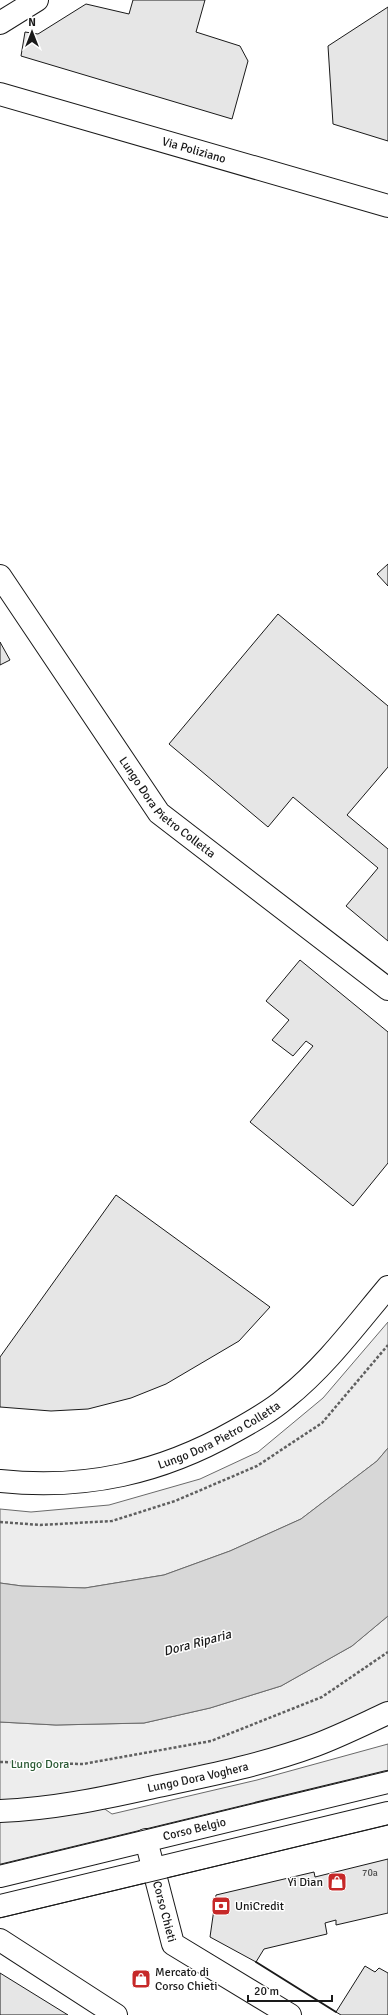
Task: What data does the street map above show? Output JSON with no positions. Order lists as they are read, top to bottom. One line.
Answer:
{"streets":{"street":["Via Poliziano","Lungo Dora Pietro Colletta","Lungo Dora Voghera","Corso Belgio","Corso Chieti"]},"crossings":[["Corso Belgio","Corso Chieti"]],"water":["Dora Riparia"],"parks":["Lungo Dora"],"places":{"shop":["Yi Dian","Mercato di Corso Chieti"],"bank":["UniCredit"]},"house_numbers":["70a"],"scale_bar":"20 m","north":"top"}
